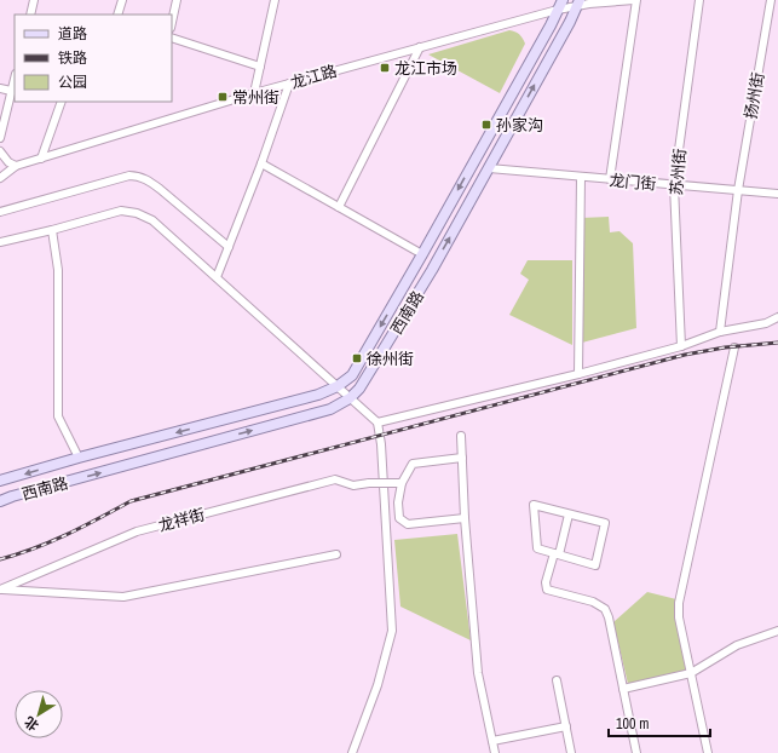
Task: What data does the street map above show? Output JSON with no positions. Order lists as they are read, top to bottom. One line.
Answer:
{"streets":{"main road":["西南路"],"street":["龙江路","扬州街","苏州街","龙门街","龙祥街"]},"crossings":[["龙江路","西南路"],["扬州街","龙门街"],["苏州街","龙门街"],["龙门街","西南路"]],"places":{"transit":["龙江市场","常州街","孙家沟","徐州街"]},"legend":["道路","铁路","公园"],"scale_bar":"100 m","north":"bottom left"}
